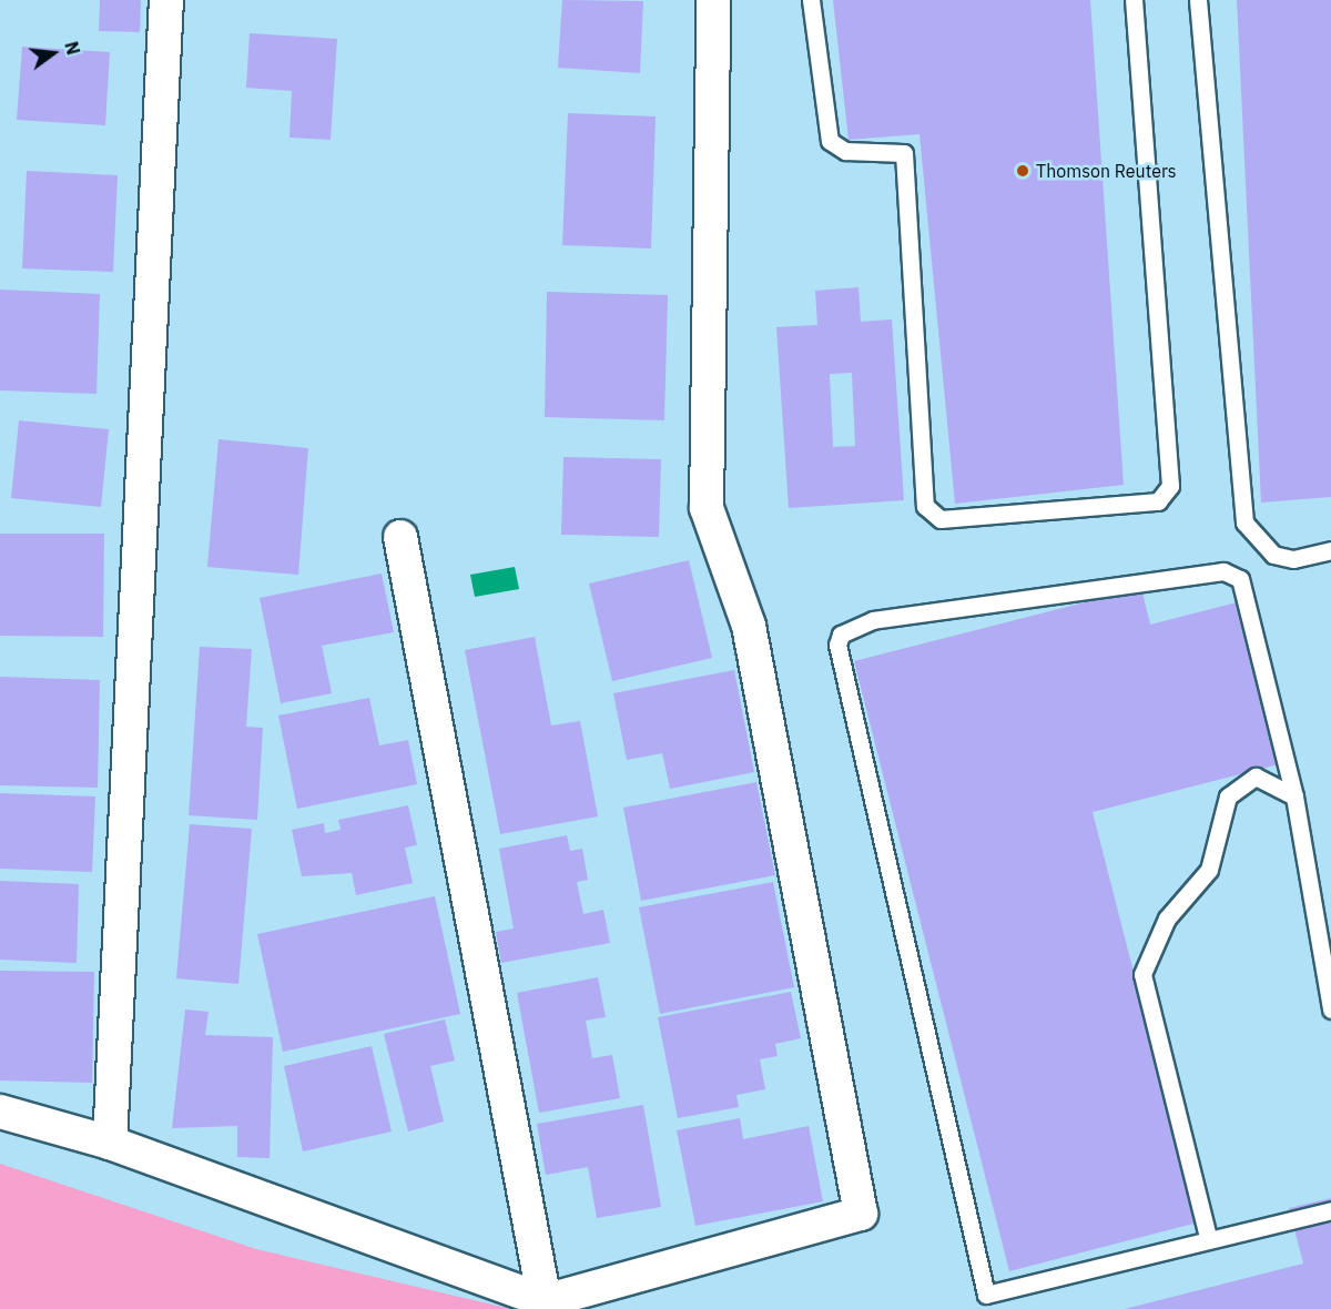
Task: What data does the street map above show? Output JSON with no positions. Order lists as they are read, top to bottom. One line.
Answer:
{"places":["Thomson Reuters"],"north":"right"}
